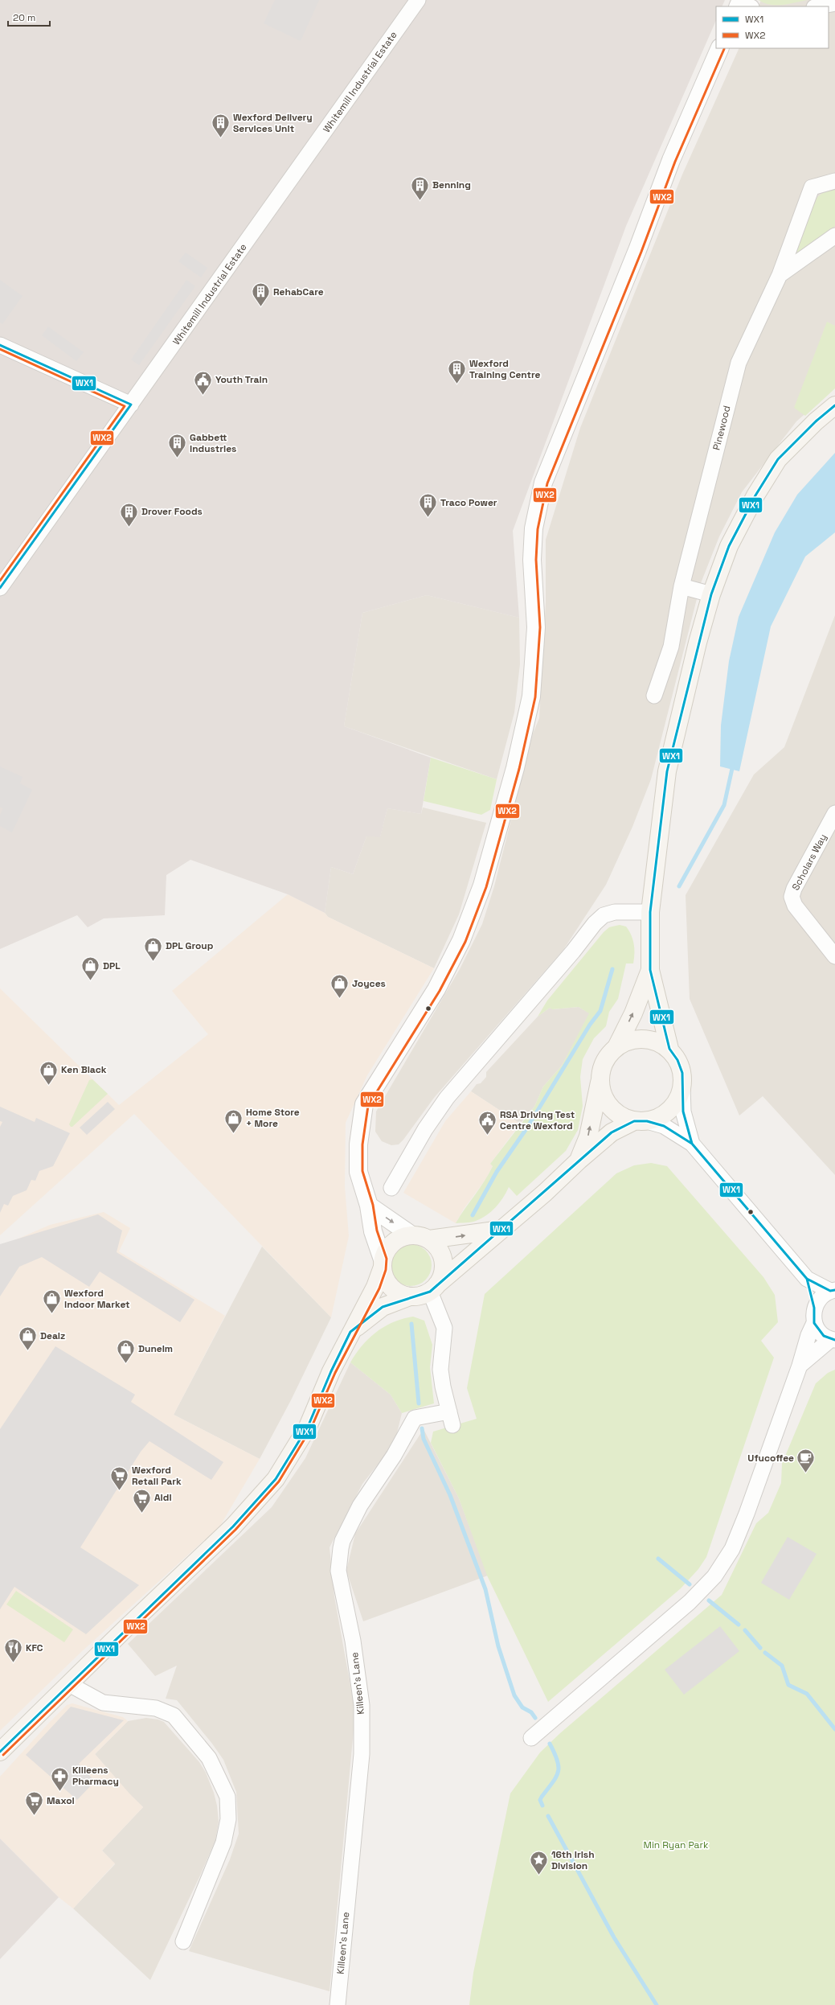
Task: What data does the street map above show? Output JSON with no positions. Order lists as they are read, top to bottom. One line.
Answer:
{"streets":{"street":["Whitemill Industrial Estate","Pinewood","Scholars Way","Killeen's Lane"]},"parks":["Min Ryan Park"],"places":{"building":["Wexford Delivery Services Unit","Benning","RehabCare","Wexford Training Centre","Gabbett Industries","Traco Power","Drover Foods"],"public building":["Youth Train","RSA Driving Test Centre Wexford"],"shop":["DPL Group","DPL","Joyces","Ken Black","Home Store + More","Wexford Indoor Market","Dealz","DuneIm"],"cafe":["Ufucoffee"],"supermarket":["Wexford Retail Park","Aldi","Maxol"],"restaurant":["KFC"],"pharmacy":["Killeens Pharmacy"],"place":["16th Irish Division"]},"lines":["transit line WX2","transit line WX1"],"legend":["WX1","WX2"],"scale_bar":"20 m"}
